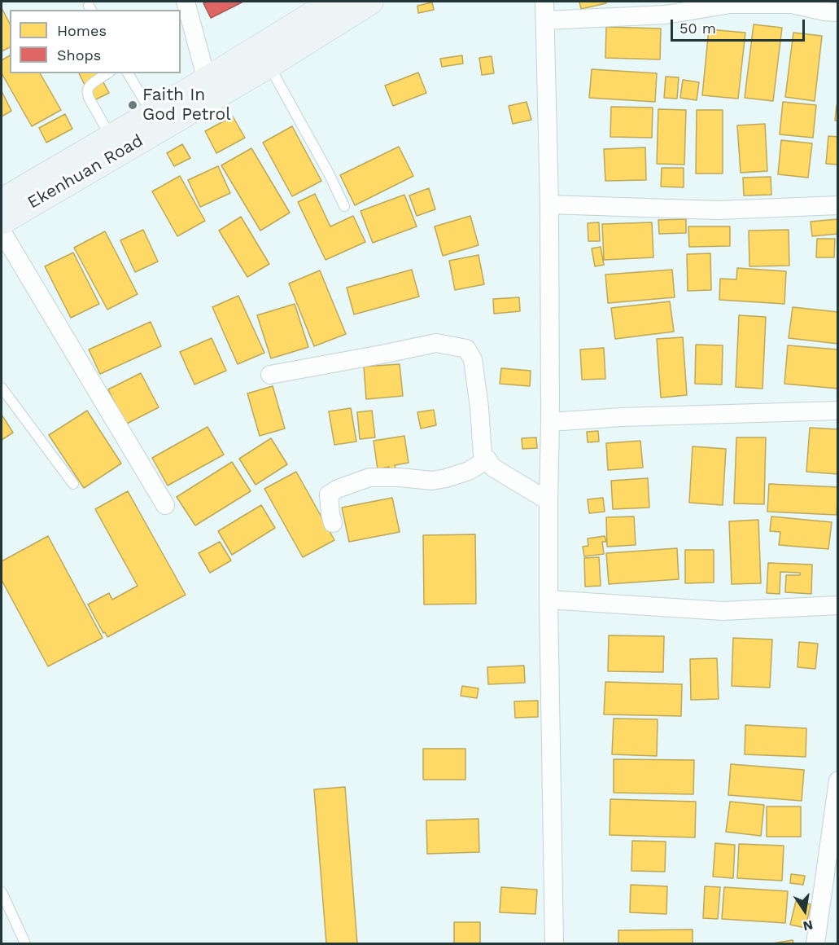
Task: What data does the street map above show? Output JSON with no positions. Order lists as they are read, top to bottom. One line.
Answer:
{"streets":{"main road":["Ekenhuan Road"]},"places":["Faith In God Petrol"],"legend":["Homes","Shops"],"scale_bar":"50 m","north":"bottom"}
